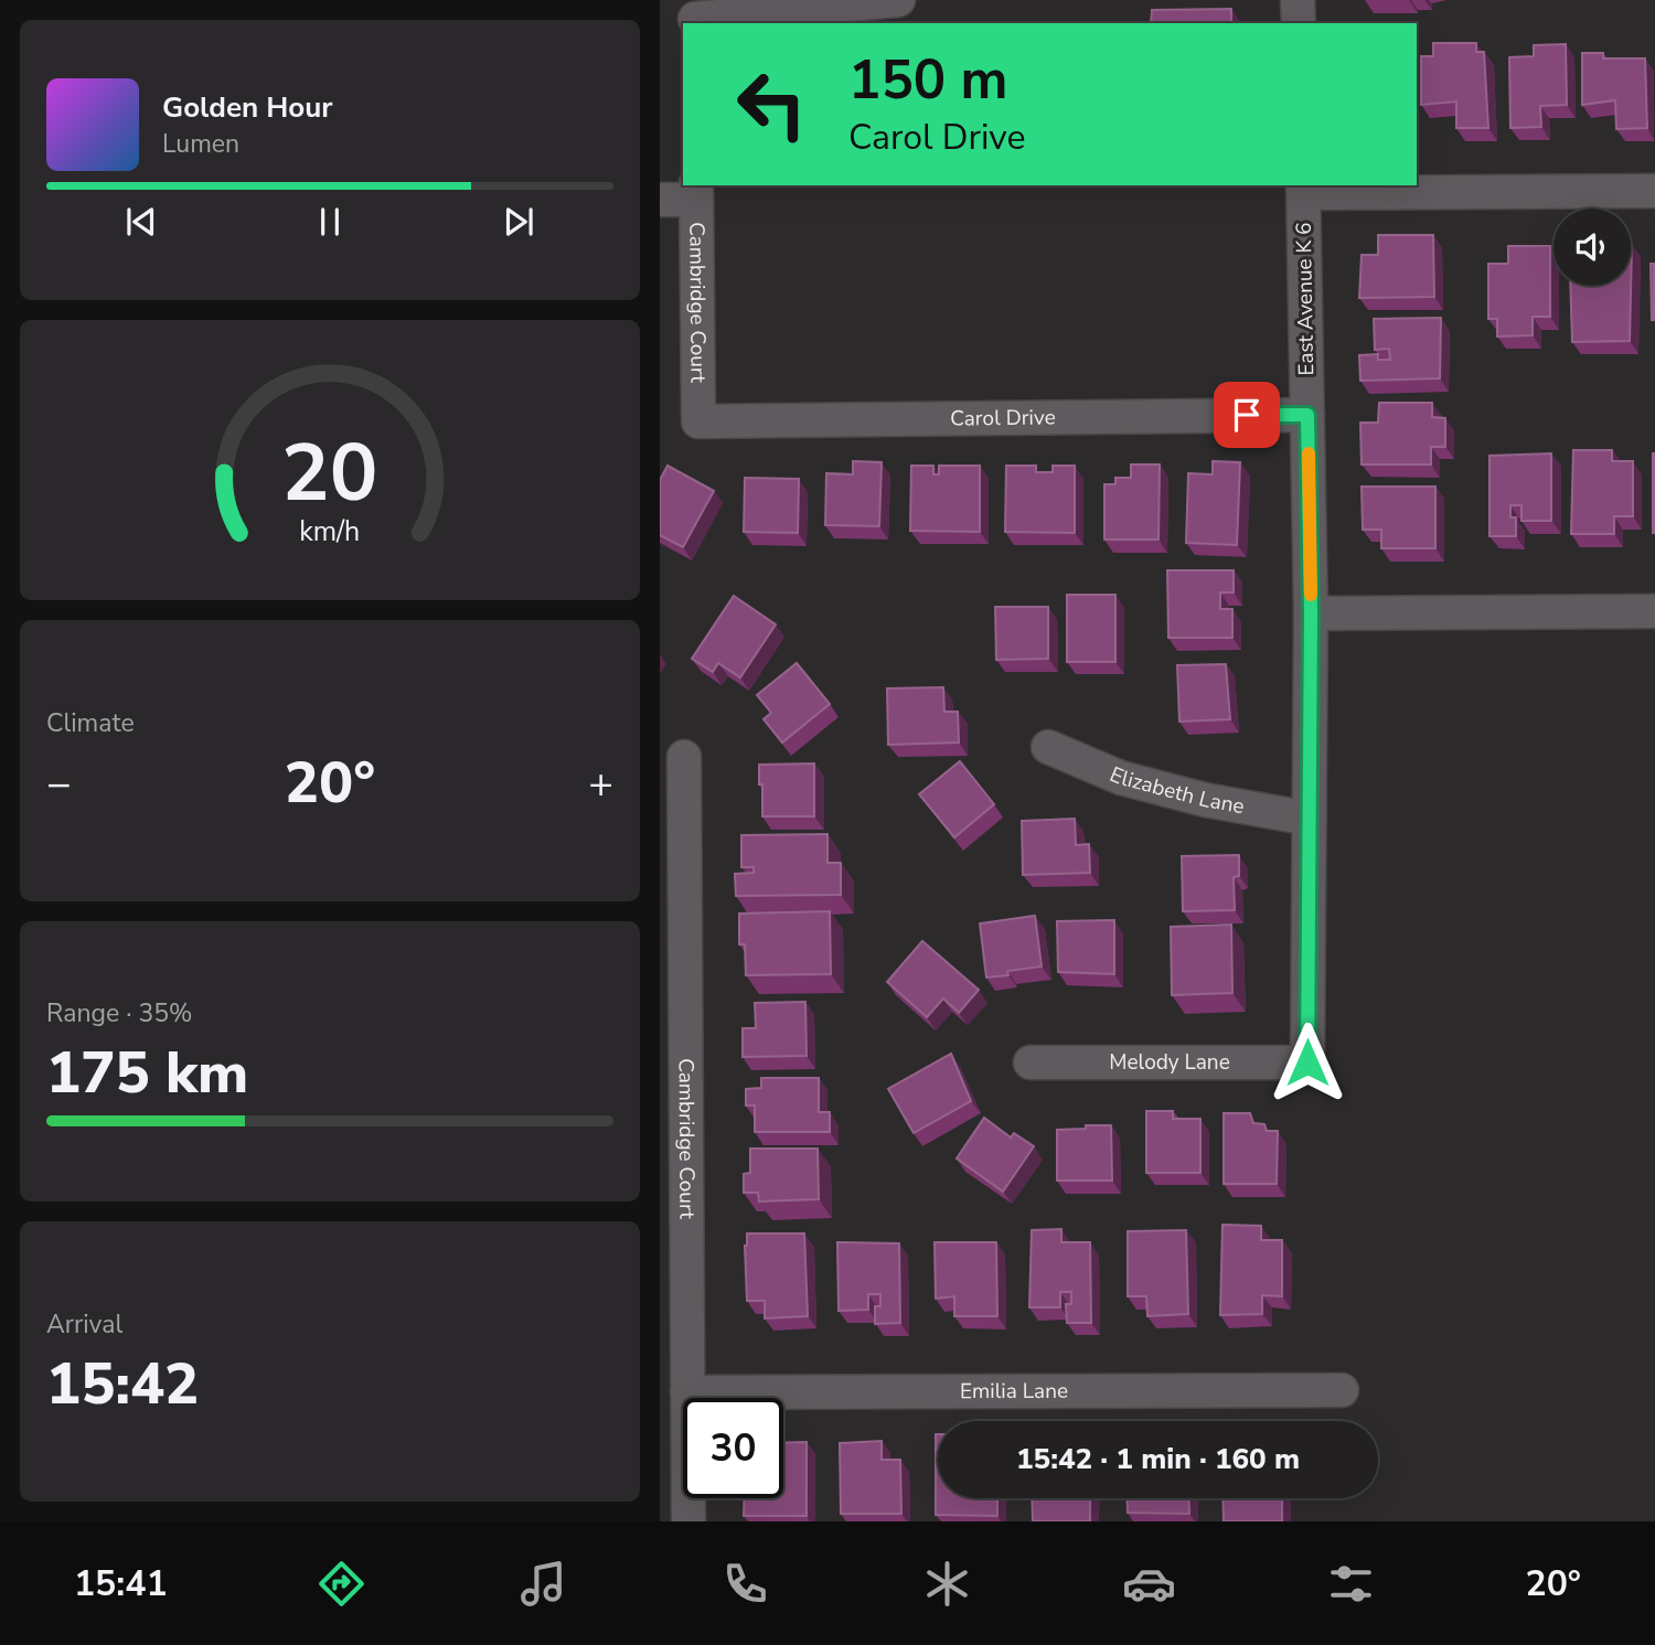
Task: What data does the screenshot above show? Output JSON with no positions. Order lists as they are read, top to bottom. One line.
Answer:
{"streets":{"street":["East Avenue K 6","Cambridge Court","Carol Drive","Elizabeth Lane","Melody Lane","Emilia Lane"]},"crossings":[["East Avenue K 6","Carol Drive"],["East Avenue K 6","Elizabeth Lane"],["East Avenue K 6","Melody Lane"],["Cambridge Court","Carol Drive"],["Cambridge Court","Emilia Lane"]],"page":{"turn":["150 m","Carol Drive"],"song":["Golden Hour","Lumen"],"tile":["Climate",["Range · 35%","175 km"],["Arrival","15:42"]],"heat":["−","20°","+"],"limit":"30","trip":"15:42 · 1 min · 160 m","tabs":["15:41","20°"],"gauge":["20","km/h"]}}
